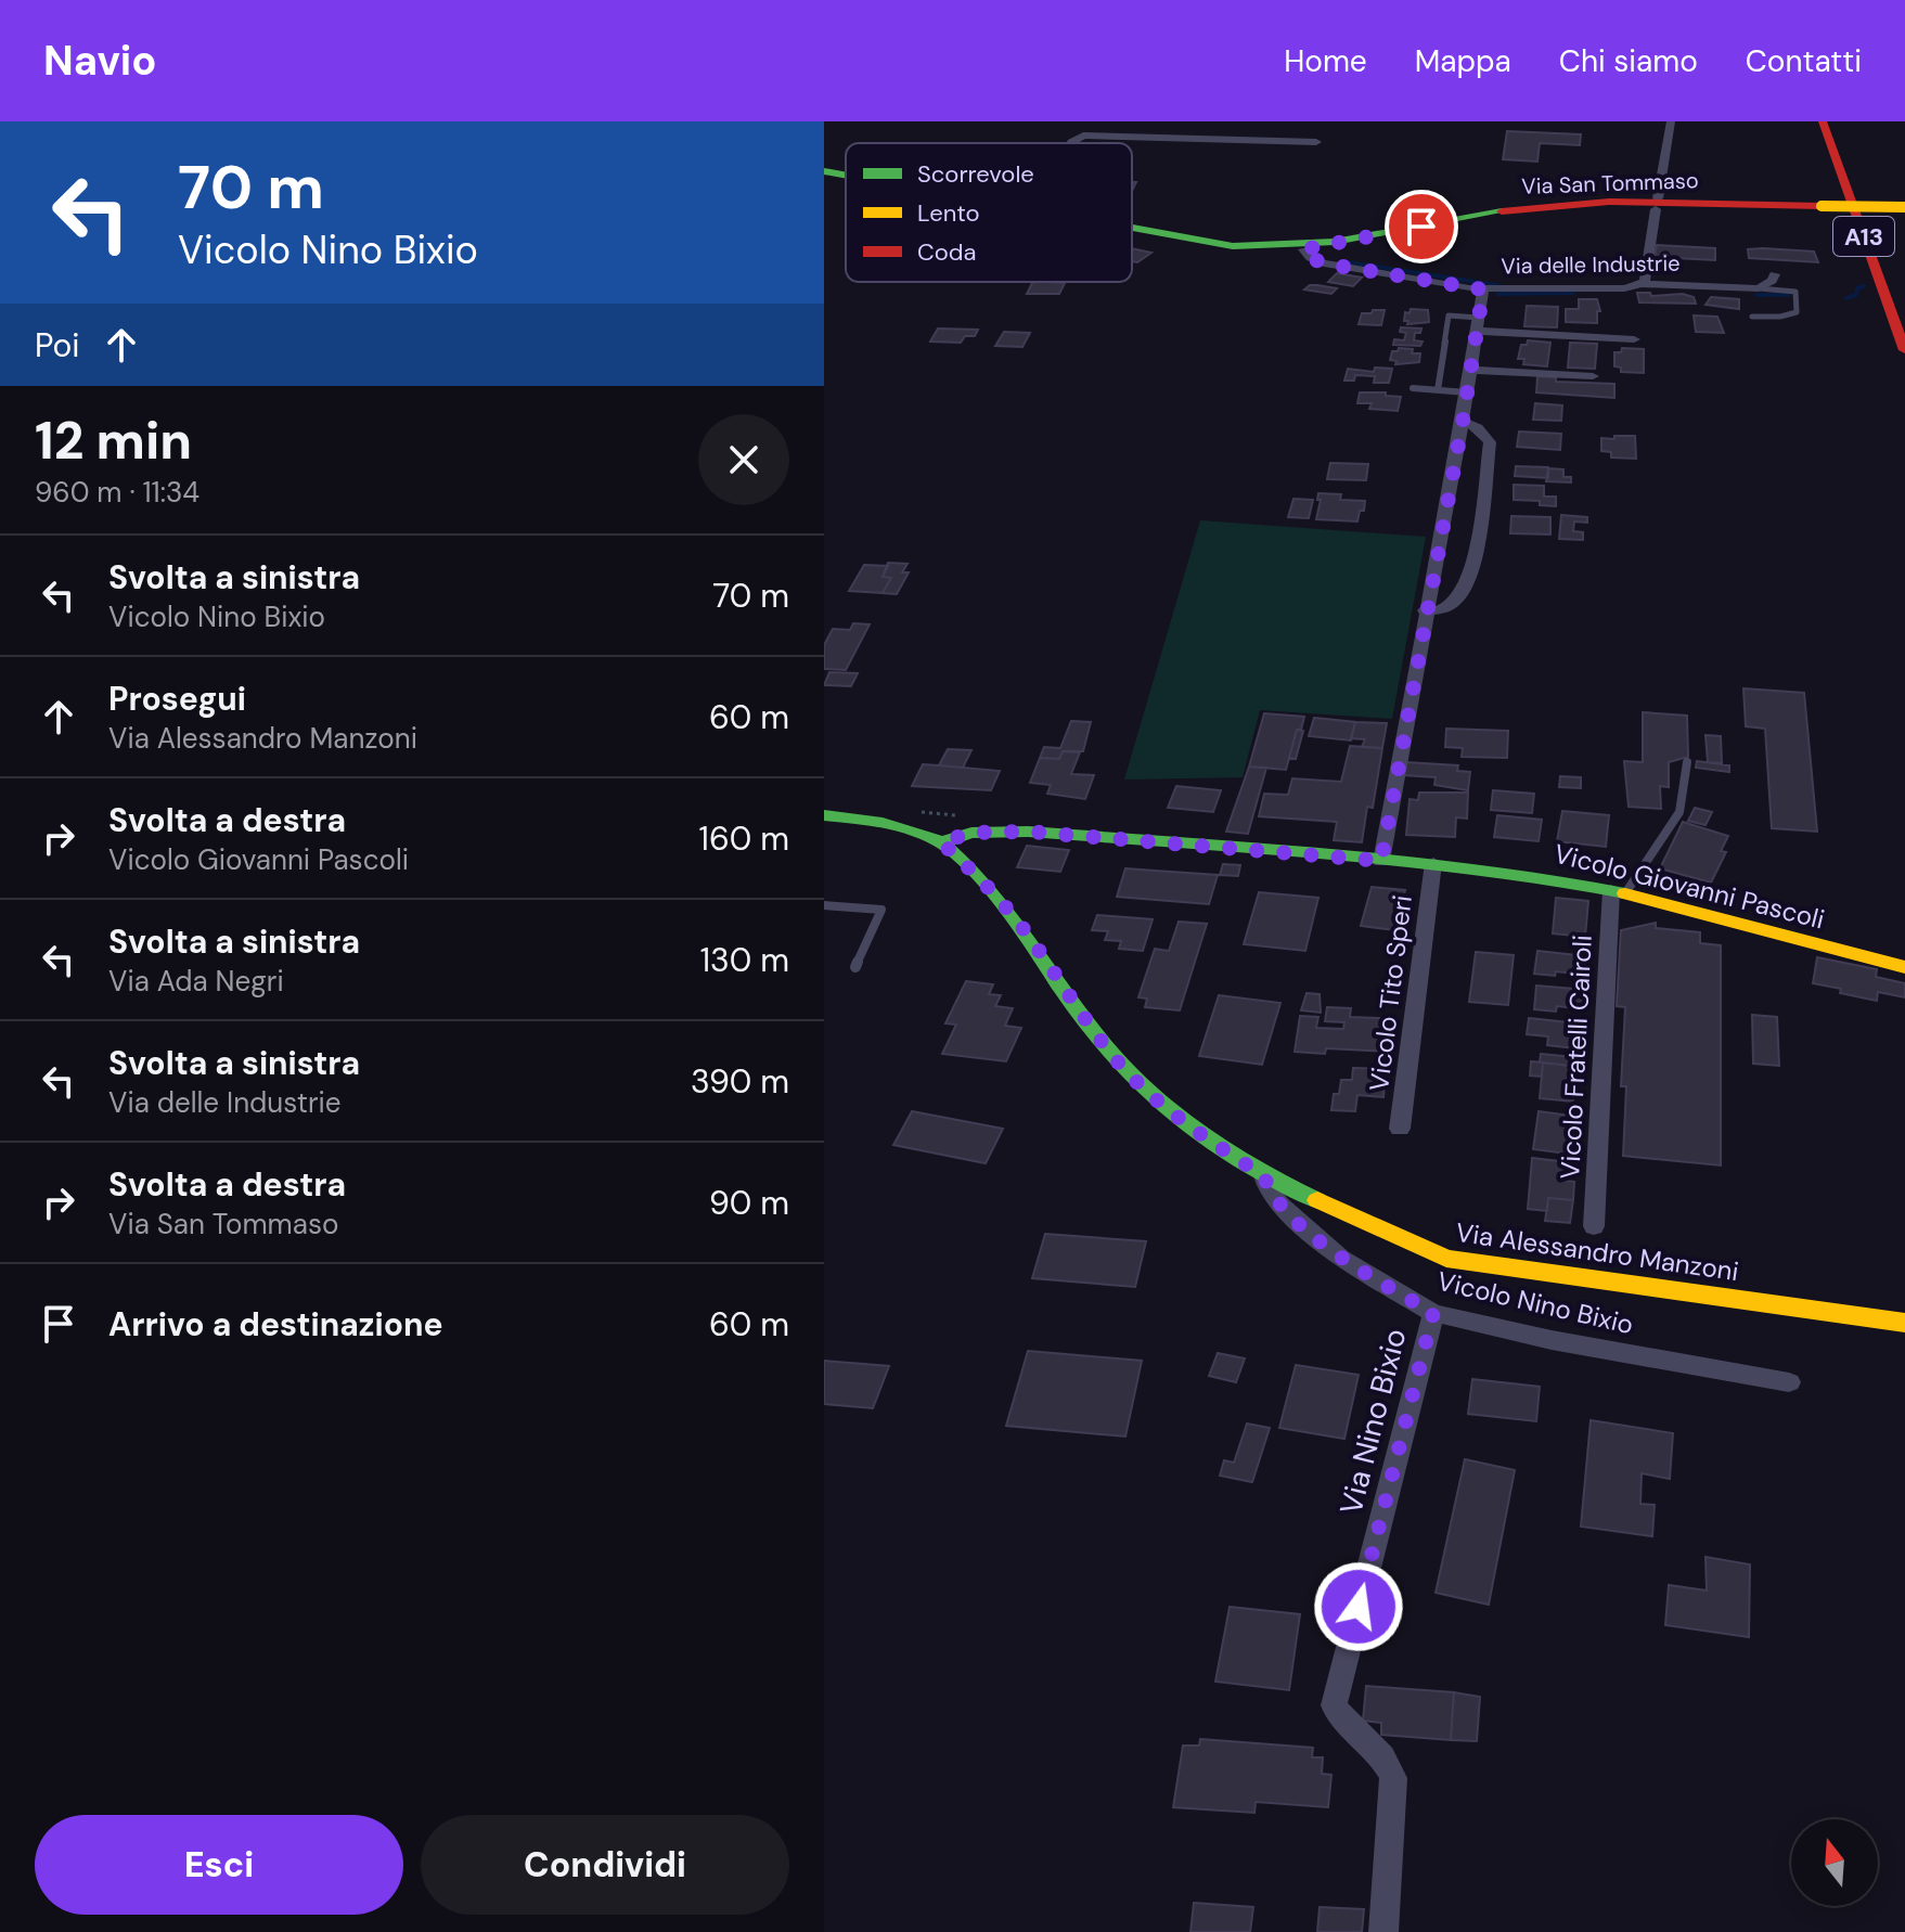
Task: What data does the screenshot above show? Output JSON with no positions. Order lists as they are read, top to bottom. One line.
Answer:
{"streets":{"main road":["Via San Tommaso","A13","Vicolo Giovanni Pascoli","Via Alessandro Manzoni"],"street":["Via delle Industrie","Vicolo Tito Speri","Vicolo Fratelli Cairoli","Vicolo Nino Bixio","Via Nino Bixio"]},"crossings":[["Via San Tommaso","Via delle Industrie"],["Vicolo Giovanni Pascoli","Vicolo Tito Speri"],["Vicolo Giovanni Pascoli","Vicolo Fratelli Cairoli"],["Vicolo Giovanni Pascoli","Via Alessandro Manzoni"],["Via Alessandro Manzoni","Vicolo Nino Bixio"],["Vicolo Nino Bixio","Via Nino Bixio"]],"legend":["Scorrevole","Lento","Coda"],"north":"top","page":{"header":"Navio","nav":["Home","Mappa","Chi siamo","Contatti"],"turn":["70 m","Vicolo Nino Bixio"],"then":"Poi","heading":["12 min","960 m · 11:34"],"list":[{"name":"Svolta a sinistra","note":"Vicolo Nino Bixio","value":"70 m"},{"name":"Prosegui","note":"Via Alessandro Manzoni","value":"60 m"},{"name":"Svolta a destra","note":"Vicolo Giovanni Pascoli","value":"160 m"},{"name":"Svolta a sinistra","note":"Via Ada Negri","value":"130 m"},{"name":"Svolta a sinistra","note":"Via delle Industrie","value":"390 m"},{"name":"Svolta a destra","note":"Via San Tommaso","value":"90 m"},{"name":"Arrivo a destinazione","value":"60 m"}],"buttons":["Esci","Condividi"]}}
